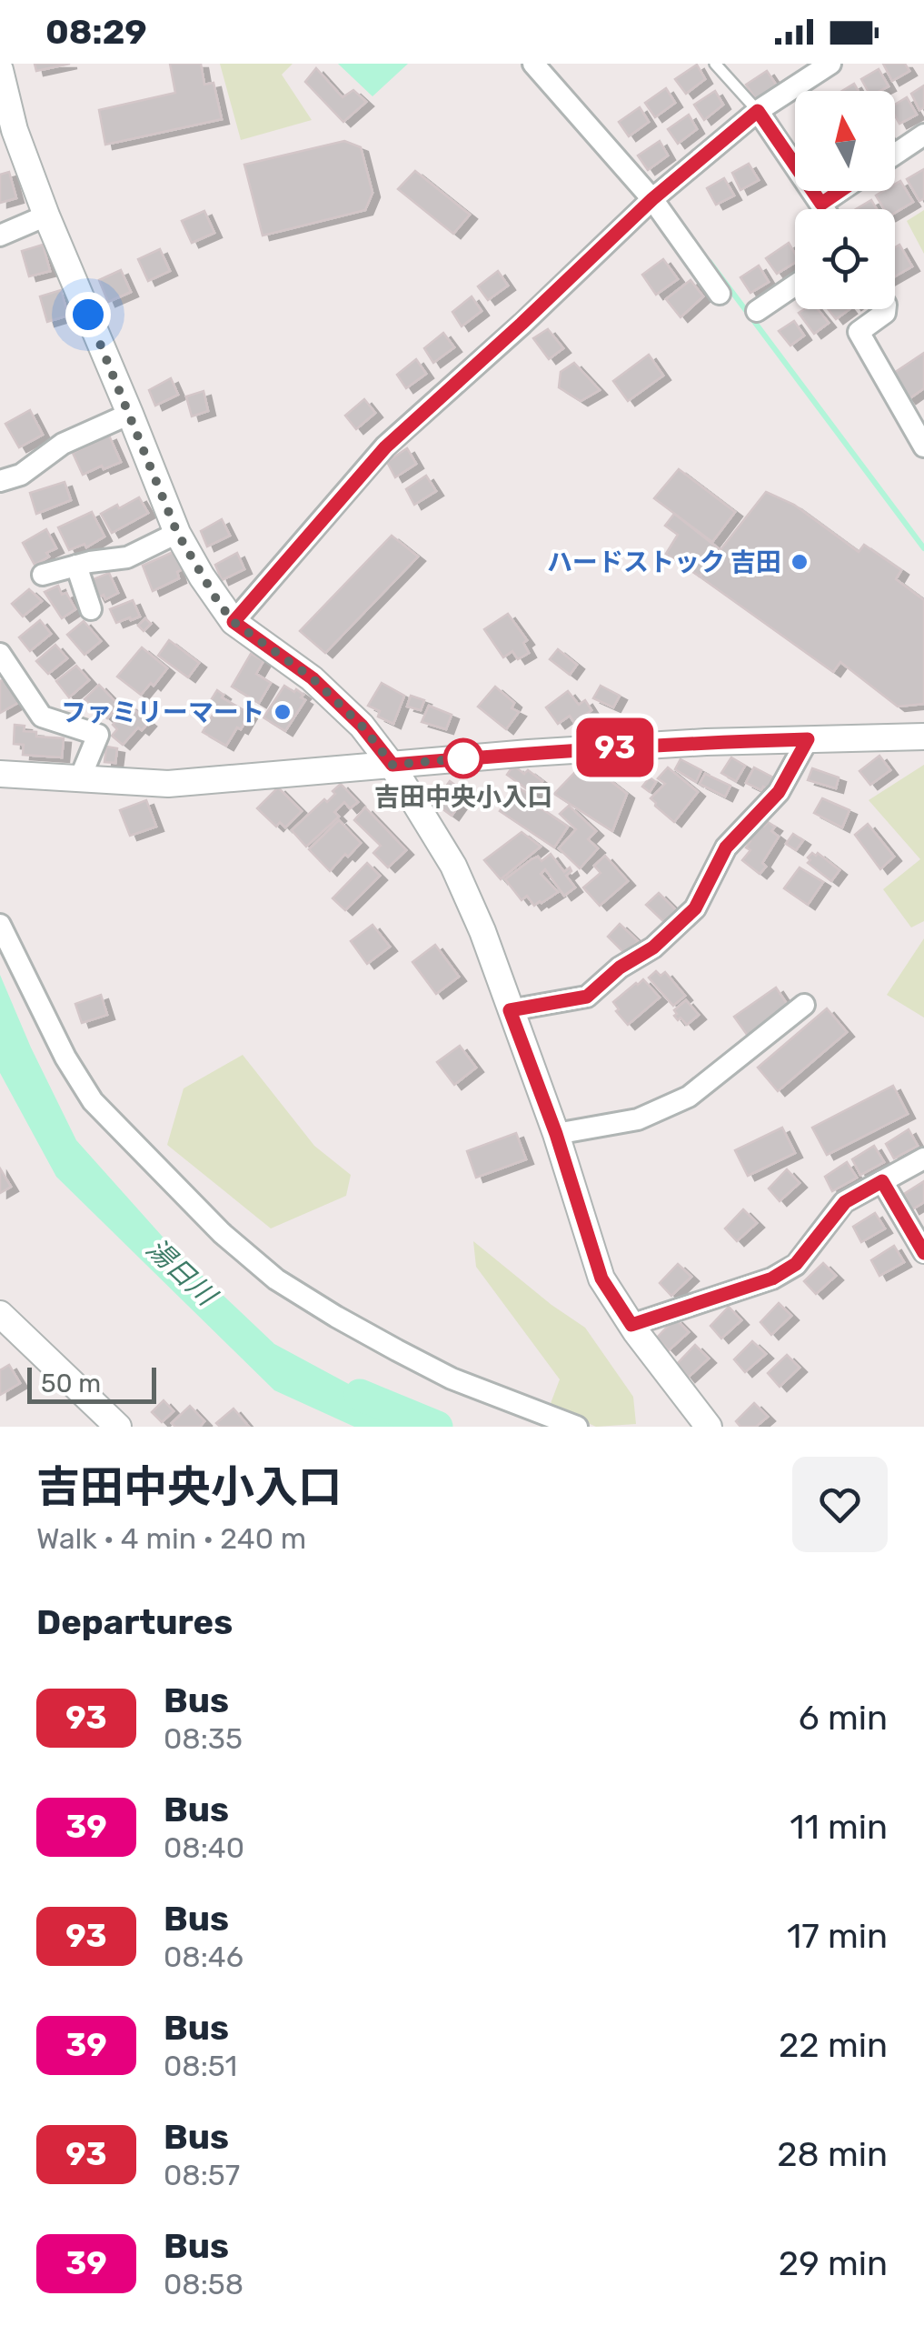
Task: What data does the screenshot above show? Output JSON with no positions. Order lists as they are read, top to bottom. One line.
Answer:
{"water":["湯日川"],"places":["ハードストック 吉田","ファミリーマート","吉田中央小入口"],"lines":["bus line 93"],"scale_bar":"50 m","north":"top","page":{"status":"08:29","on_map":"93","scale":"50 m","heading":[["吉田中央小入口","Walk · 4 min · 240 m"],"Departures"],"list":[{"mark":"93","name":"Bus","note":"08:35","value":"6 min"},{"mark":"39","name":"Bus","note":"08:40","value":"11 min"},{"mark":"93","name":"Bus","note":"08:46","value":"17 min"},{"mark":"39","name":"Bus","note":"08:51","value":"22 min"},{"mark":"93","name":"Bus","note":"08:57","value":"28 min"},{"mark":"39","name":"Bus","note":"08:58","value":"29 min"}]}}
